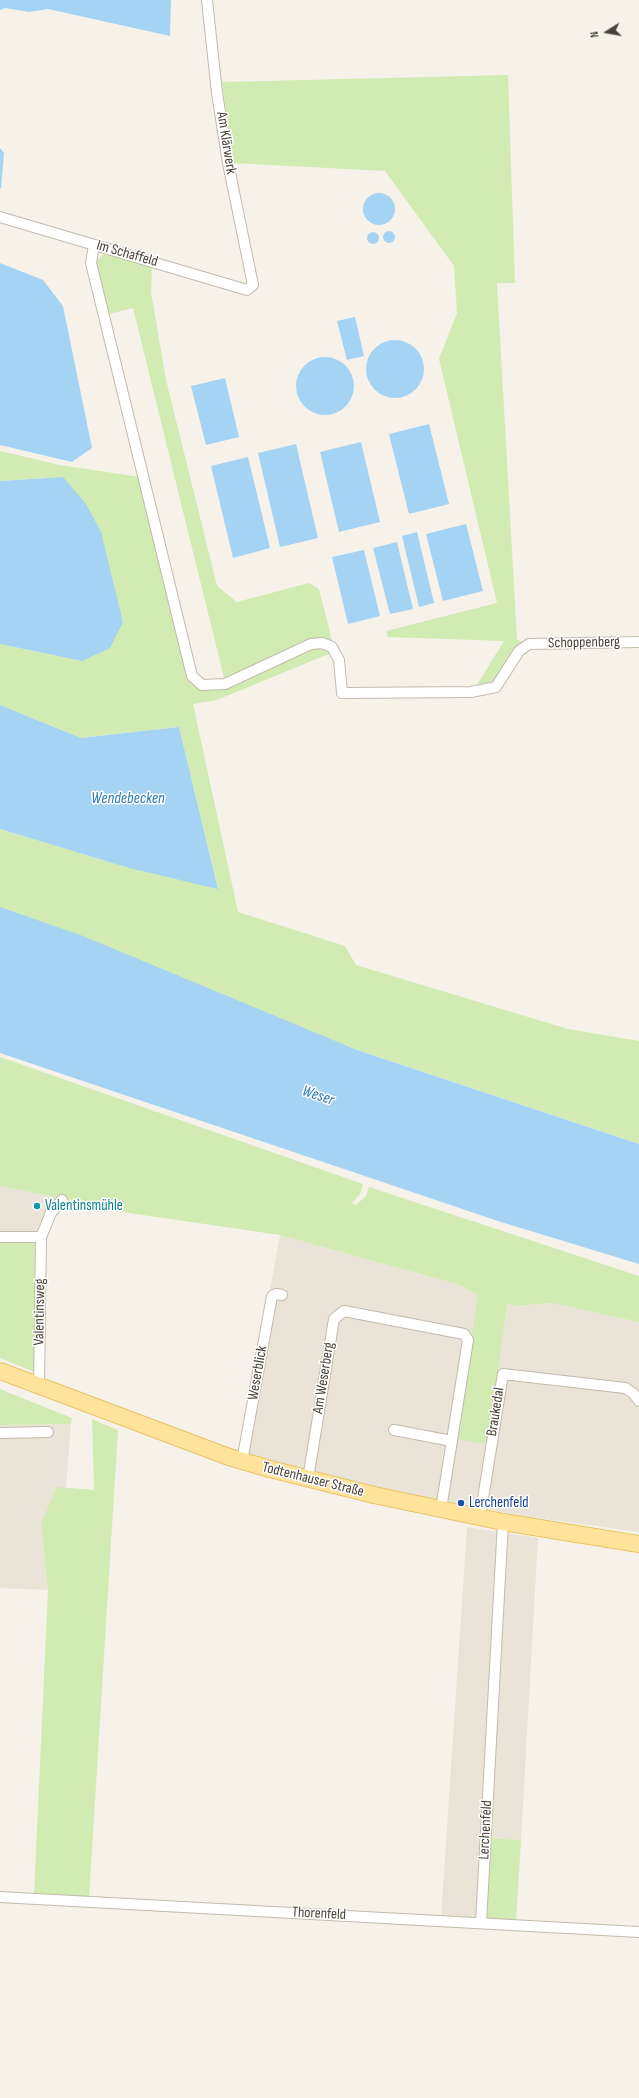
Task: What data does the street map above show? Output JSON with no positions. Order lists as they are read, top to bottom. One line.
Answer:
{"streets":{"main road":["Todtenhauser Straße"],"street":["Am Klärwerk","Im Schaffeld","Schoppenberg","Valentinsweg","Weserblick","Am Weserberg","Braukedal","Lerchenfeld","Thorenfeld"]},"crossings":[["Am Klärwerk","Im Schaffeld"],["Im Schaffeld","Schoppenberg"],["Valentinsweg","Todtenhauser Straße"],["Weserblick","Todtenhauser Straße"],["Am Weserberg","Todtenhauser Straße"],["Braukedal","Todtenhauser Straße"],["Todtenhauser Straße","Lerchenfeld"],["Lerchenfeld","Thorenfeld"]],"water":["Wendebecken","Weser"],"places":["Valentinsmühle","Lerchenfeld"],"north":"left"}
